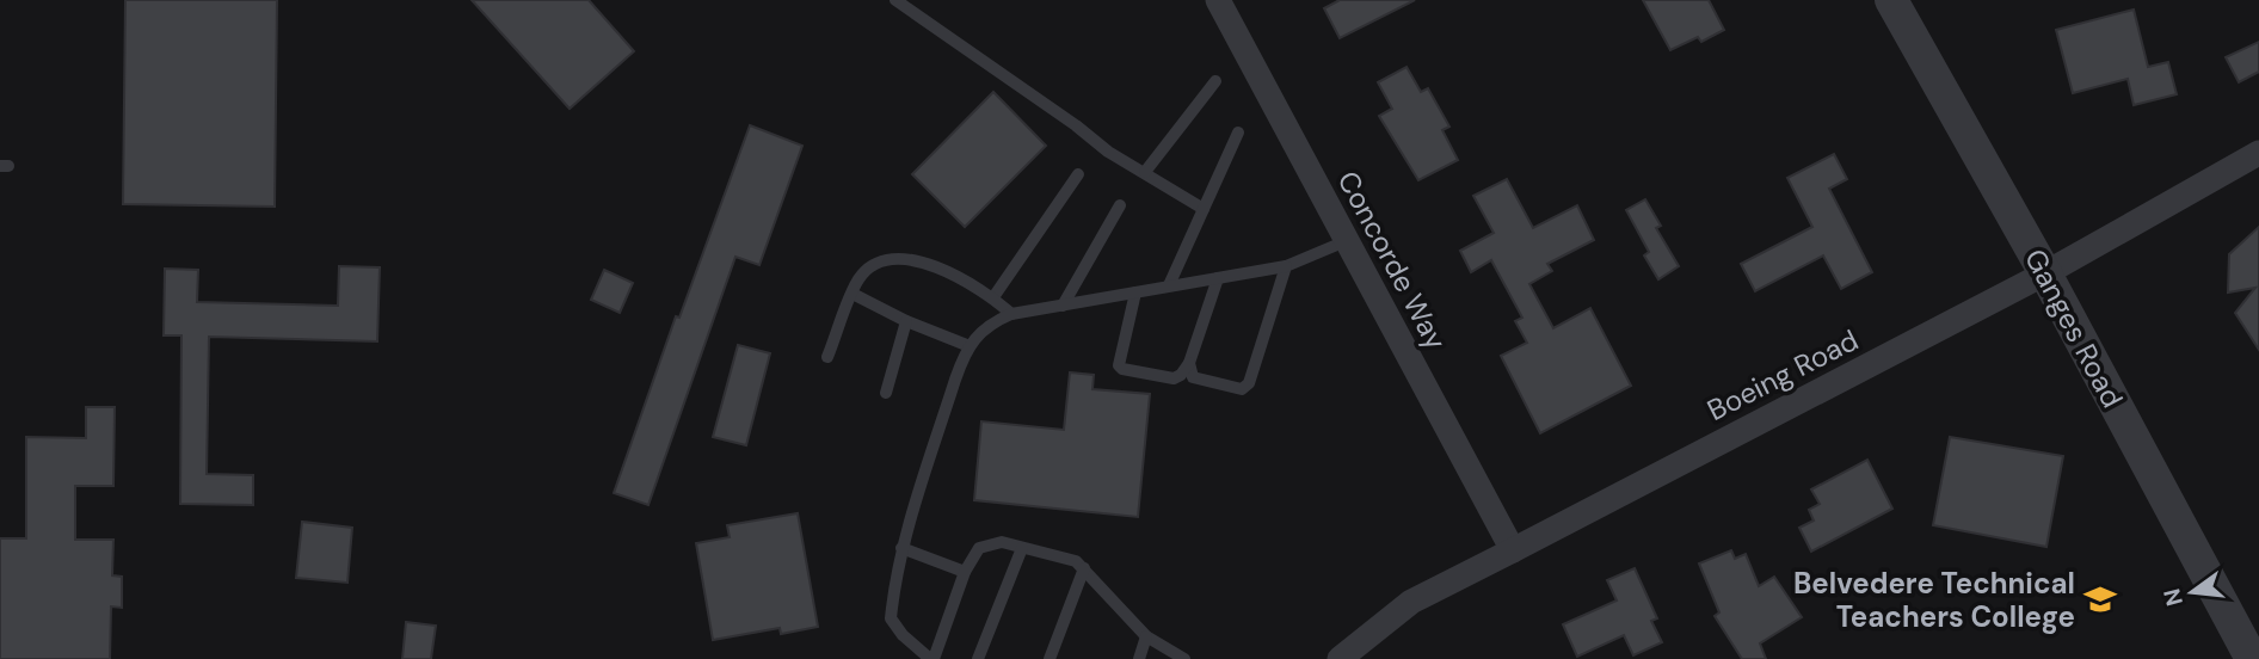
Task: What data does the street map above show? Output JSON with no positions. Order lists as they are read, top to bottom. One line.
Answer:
{"streets":{"street":["Concorde Way","Ganges Road","Boeing Road"]},"crossings":[["Concorde Way","Boeing Road"],["Ganges Road","Boeing Road"]],"places":{"school or university":["Belvedere Technical Teachers College"]},"north":"left"}
